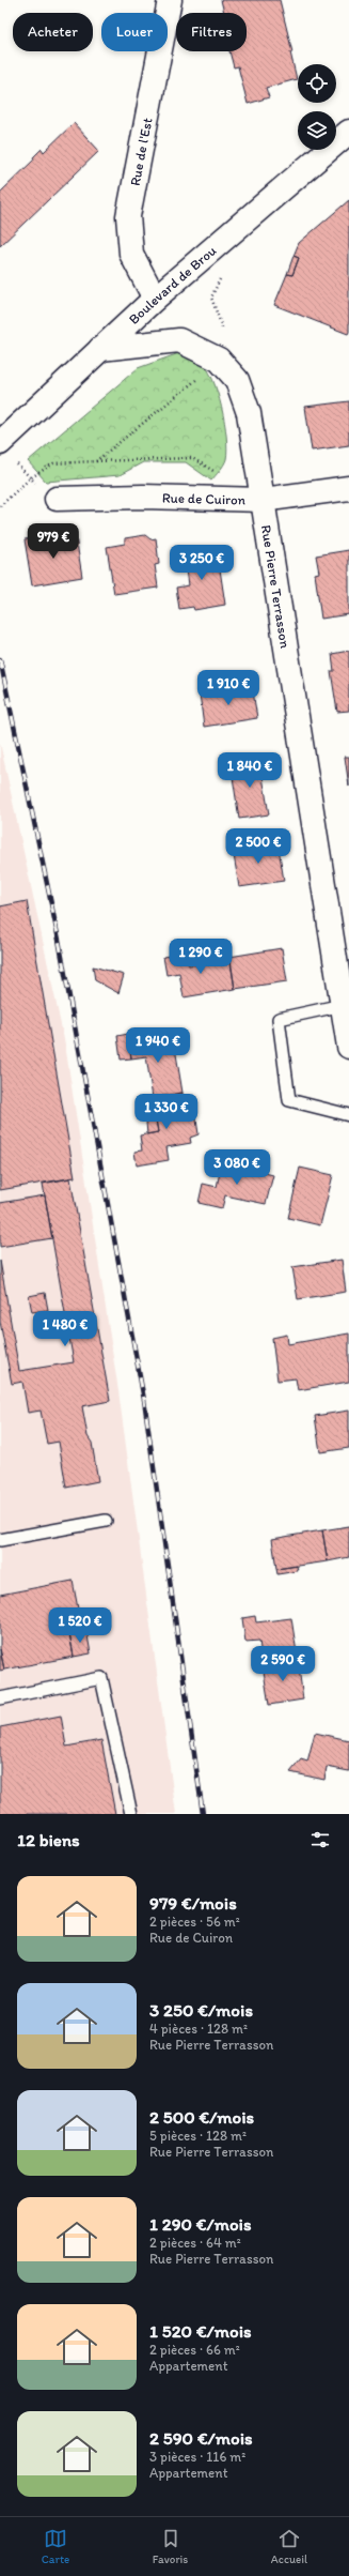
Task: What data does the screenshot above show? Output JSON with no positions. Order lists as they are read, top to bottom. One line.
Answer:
{"streets":{"street":["Rue de l'Est","Boulevard de Brou","Rue de Cuiron","Rue Pierre Terrasson"]},"crossings":[["Rue de l'Est","Boulevard de Brou"],["Boulevard de Brou","Rue Pierre Terrasson"],["Rue de Cuiron","Rue Pierre Terrasson"]],"page":{"chip":["Acheter","Louer","Filtres"],"price":["979 €","3 250 €","1 910 €","1 840 €","2 500 €","1 290 €","1 940 €","1 330 €","3 080 €","1 480 €","1 520 €","2 590 €"],"heading":"12 biens","list":[{"name":"979 €/mois","note":"2 pièces · 56 m² · Rue de Cuiron"},{"name":"3 250 €/mois","note":"4 pièces · 128 m² · Rue Pierre Terrasson"},{"name":"2 500 €/mois","note":"5 pièces · 128 m² · Rue Pierre Terrasson"},{"name":"1 290 €/mois","note":"2 pièces · 64 m² · Rue Pierre Terrasson"},{"name":"1 520 €/mois","note":"2 pièces · 66 m² · Appartement"},{"name":"2 590 €/mois","note":"3 pièces · 116 m² · Appartement"}],"tabs":["Carte","Favoris","Accueil"]}}
